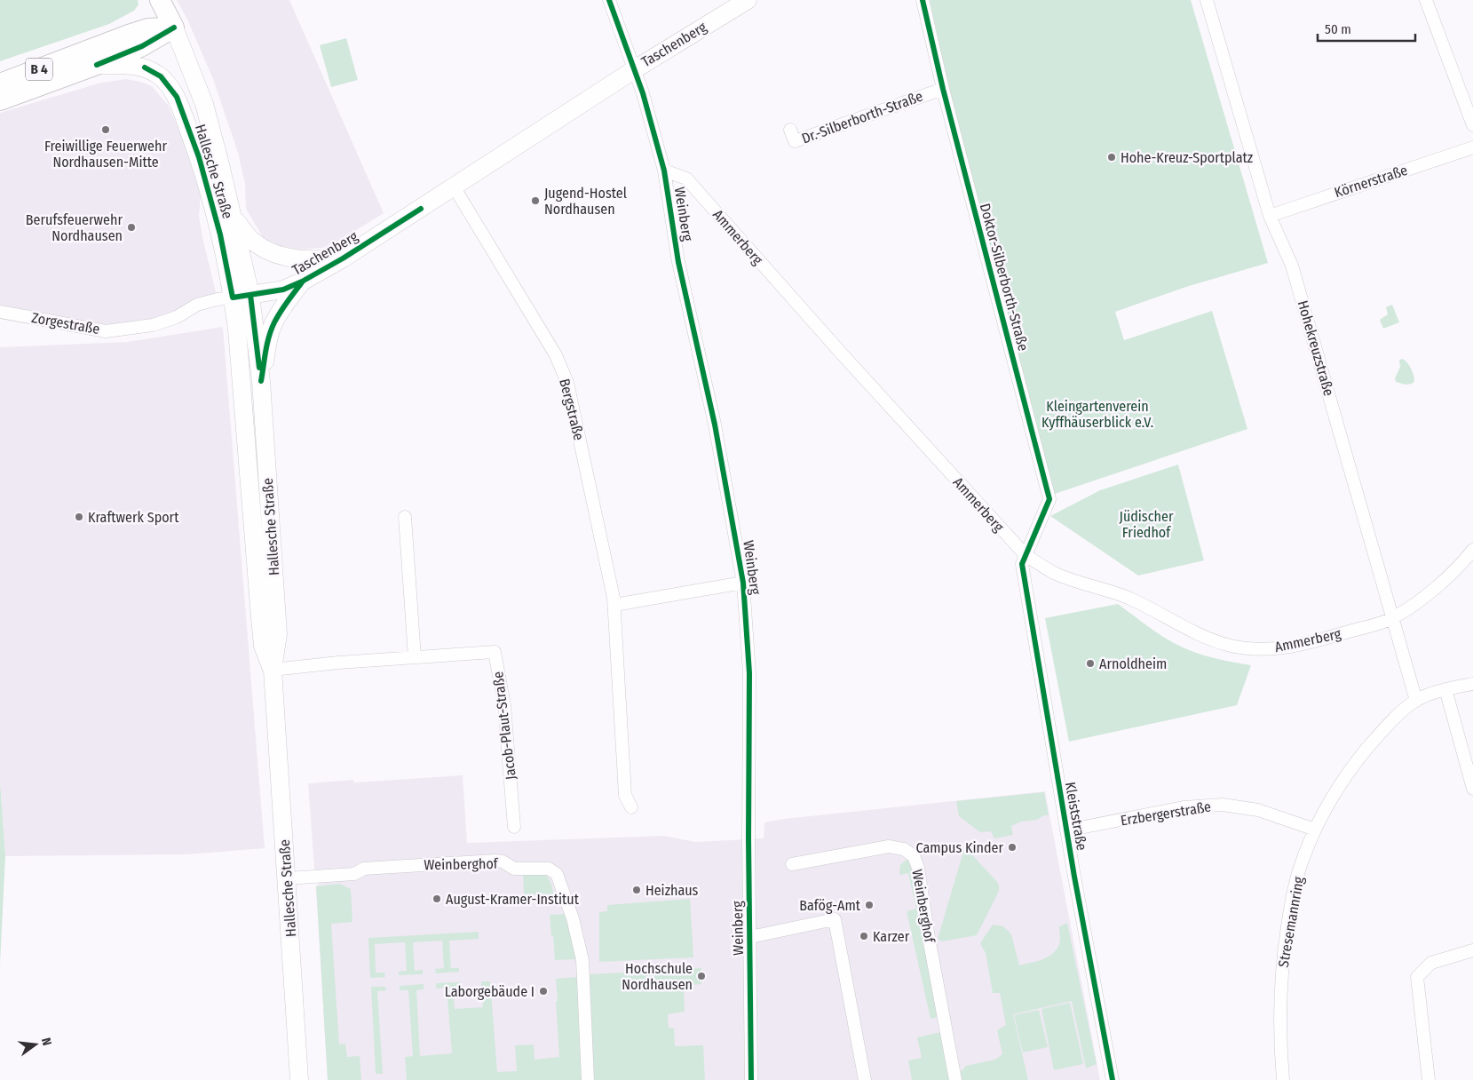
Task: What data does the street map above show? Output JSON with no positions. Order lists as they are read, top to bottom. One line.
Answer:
{"streets":{"main road":["Taschenberg","B 4","Hallesche Straße"],"street":["Dr.-Silberborth-Straße","Körnerstraße","Weinberg","Ammerberg","Doktor-Silberborth-Straße","Zorgestraße","Hohekreuzstraße","Bergstraße","Jacob-Plaut-Straße","Erzbergerstraße","Kleiststraße","Weinberghof","Stresemannring"]},"crossings":[["Taschenberg","Hallesche Straße"],["Taschenberg","Weinberg"],["Taschenberg","Zorgestraße"],["Taschenberg","Bergstraße"],["B 4","Hallesche Straße"],["Dr.-Silberborth-Straße","Doktor-Silberborth-Straße"],["Hallesche Straße","Zorgestraße"],["Hallesche Straße","Jacob-Plaut-Straße"],["Hallesche Straße","Weinberghof"],["Körnerstraße","Hohekreuzstraße"],["Weinberg","Ammerberg"],["Ammerberg","Doktor-Silberborth-Straße"],["Ammerberg","Hohekreuzstraße"],["Ammerberg","Kleiststraße"],["Doktor-Silberborth-Straße","Kleiststraße"],["Hohekreuzstraße","Stresemannring"],["Erzbergerstraße","Kleiststraße"],["Erzbergerstraße","Stresemannring"]],"parks":["Kleingartenverein Kyffhäuserblick e.V.","Jüdischer Friedhof"],"places":["Freiwillige Feuerwehr Nordhausen-Mitte","Hohe-Kreuz-Sportplatz","Jugend-Hostel Nordhausen","Berufsfeuerwehr Nordhausen","Kraftwerk Sport","Arnoldheim","Campus Kinder","Heizhaus","August-Kramer-Institut","Bafög-Amt","Karzer","Hochschule Nordhausen","Laborgebäude I"],"scale_bar":"50 m","north":"right"}
